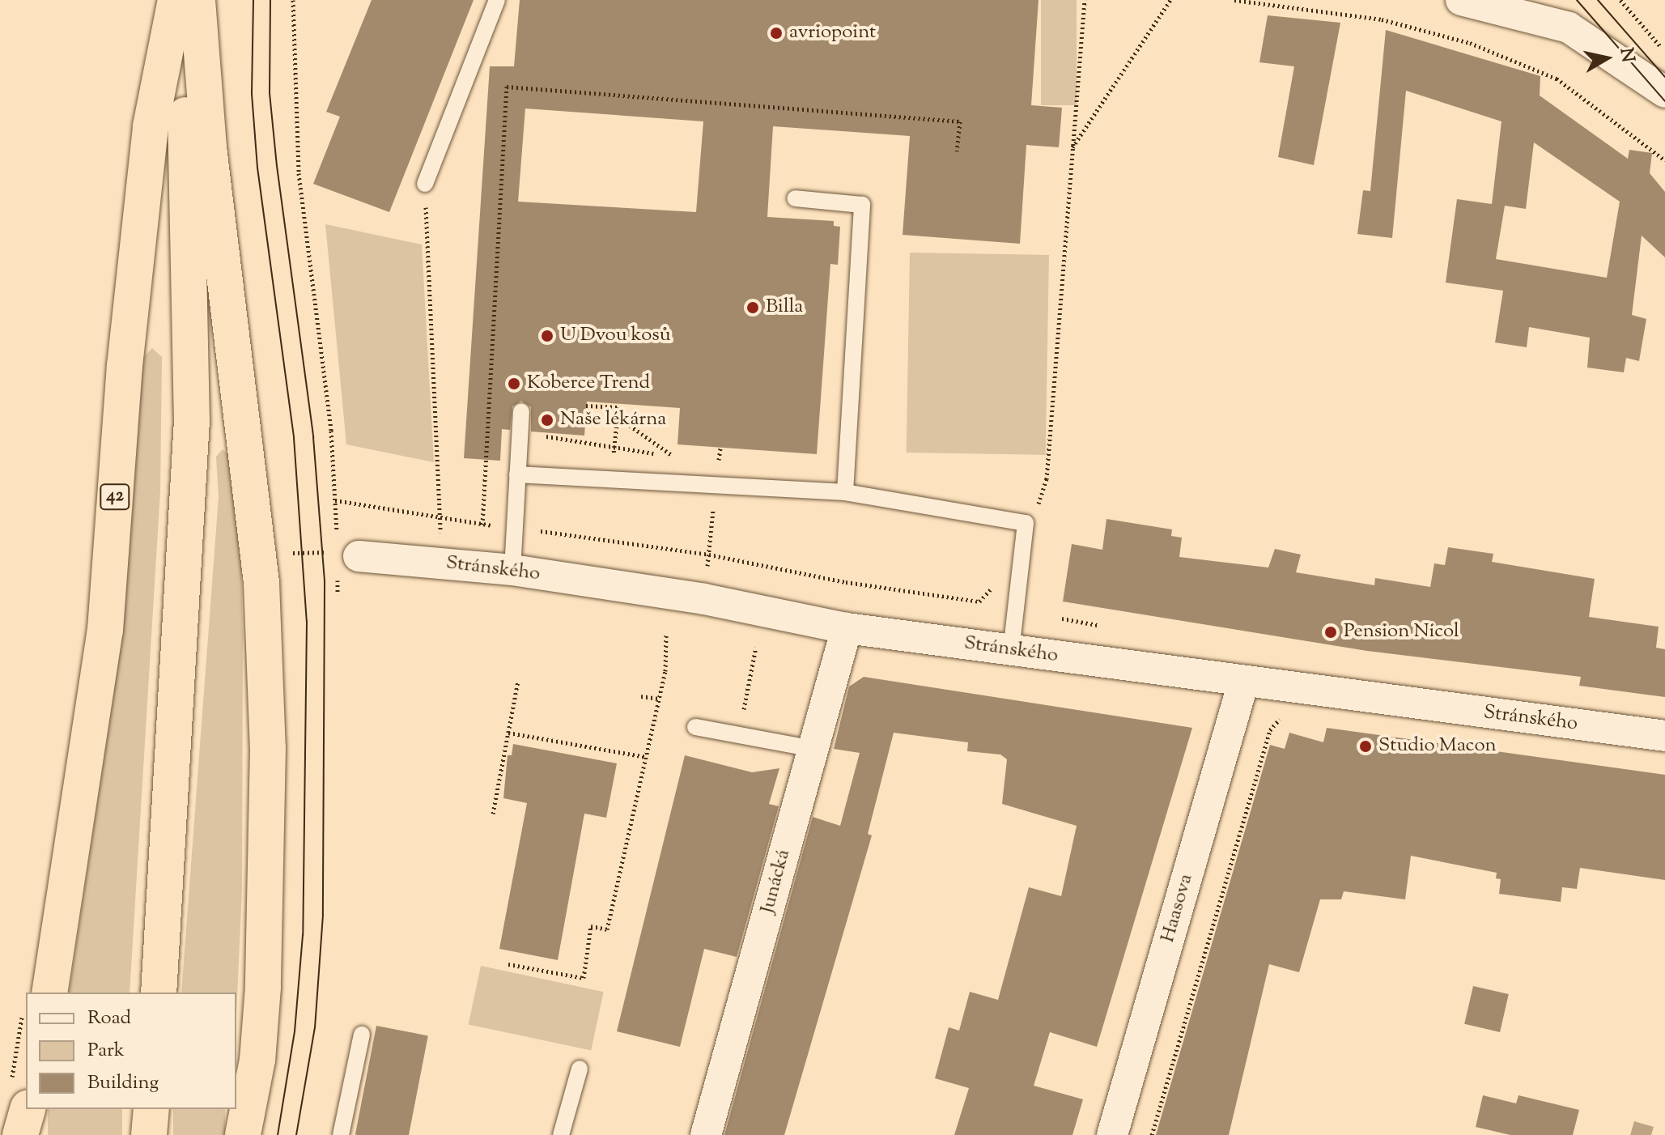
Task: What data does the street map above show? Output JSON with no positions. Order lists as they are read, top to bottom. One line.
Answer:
{"streets":{"highway":["42"],"street":["Stránského","Junácká","Haasova"]},"crossings":[["Stránského","Junácká"],["Stránského","Haasova"]],"places":["avriopoint","Billa","U Dvou kosů","Koberce Trend","Naše lékárna","Pension Nicol","Studio Macon"],"legend":["Road","Park","Building"],"north":"right"}
